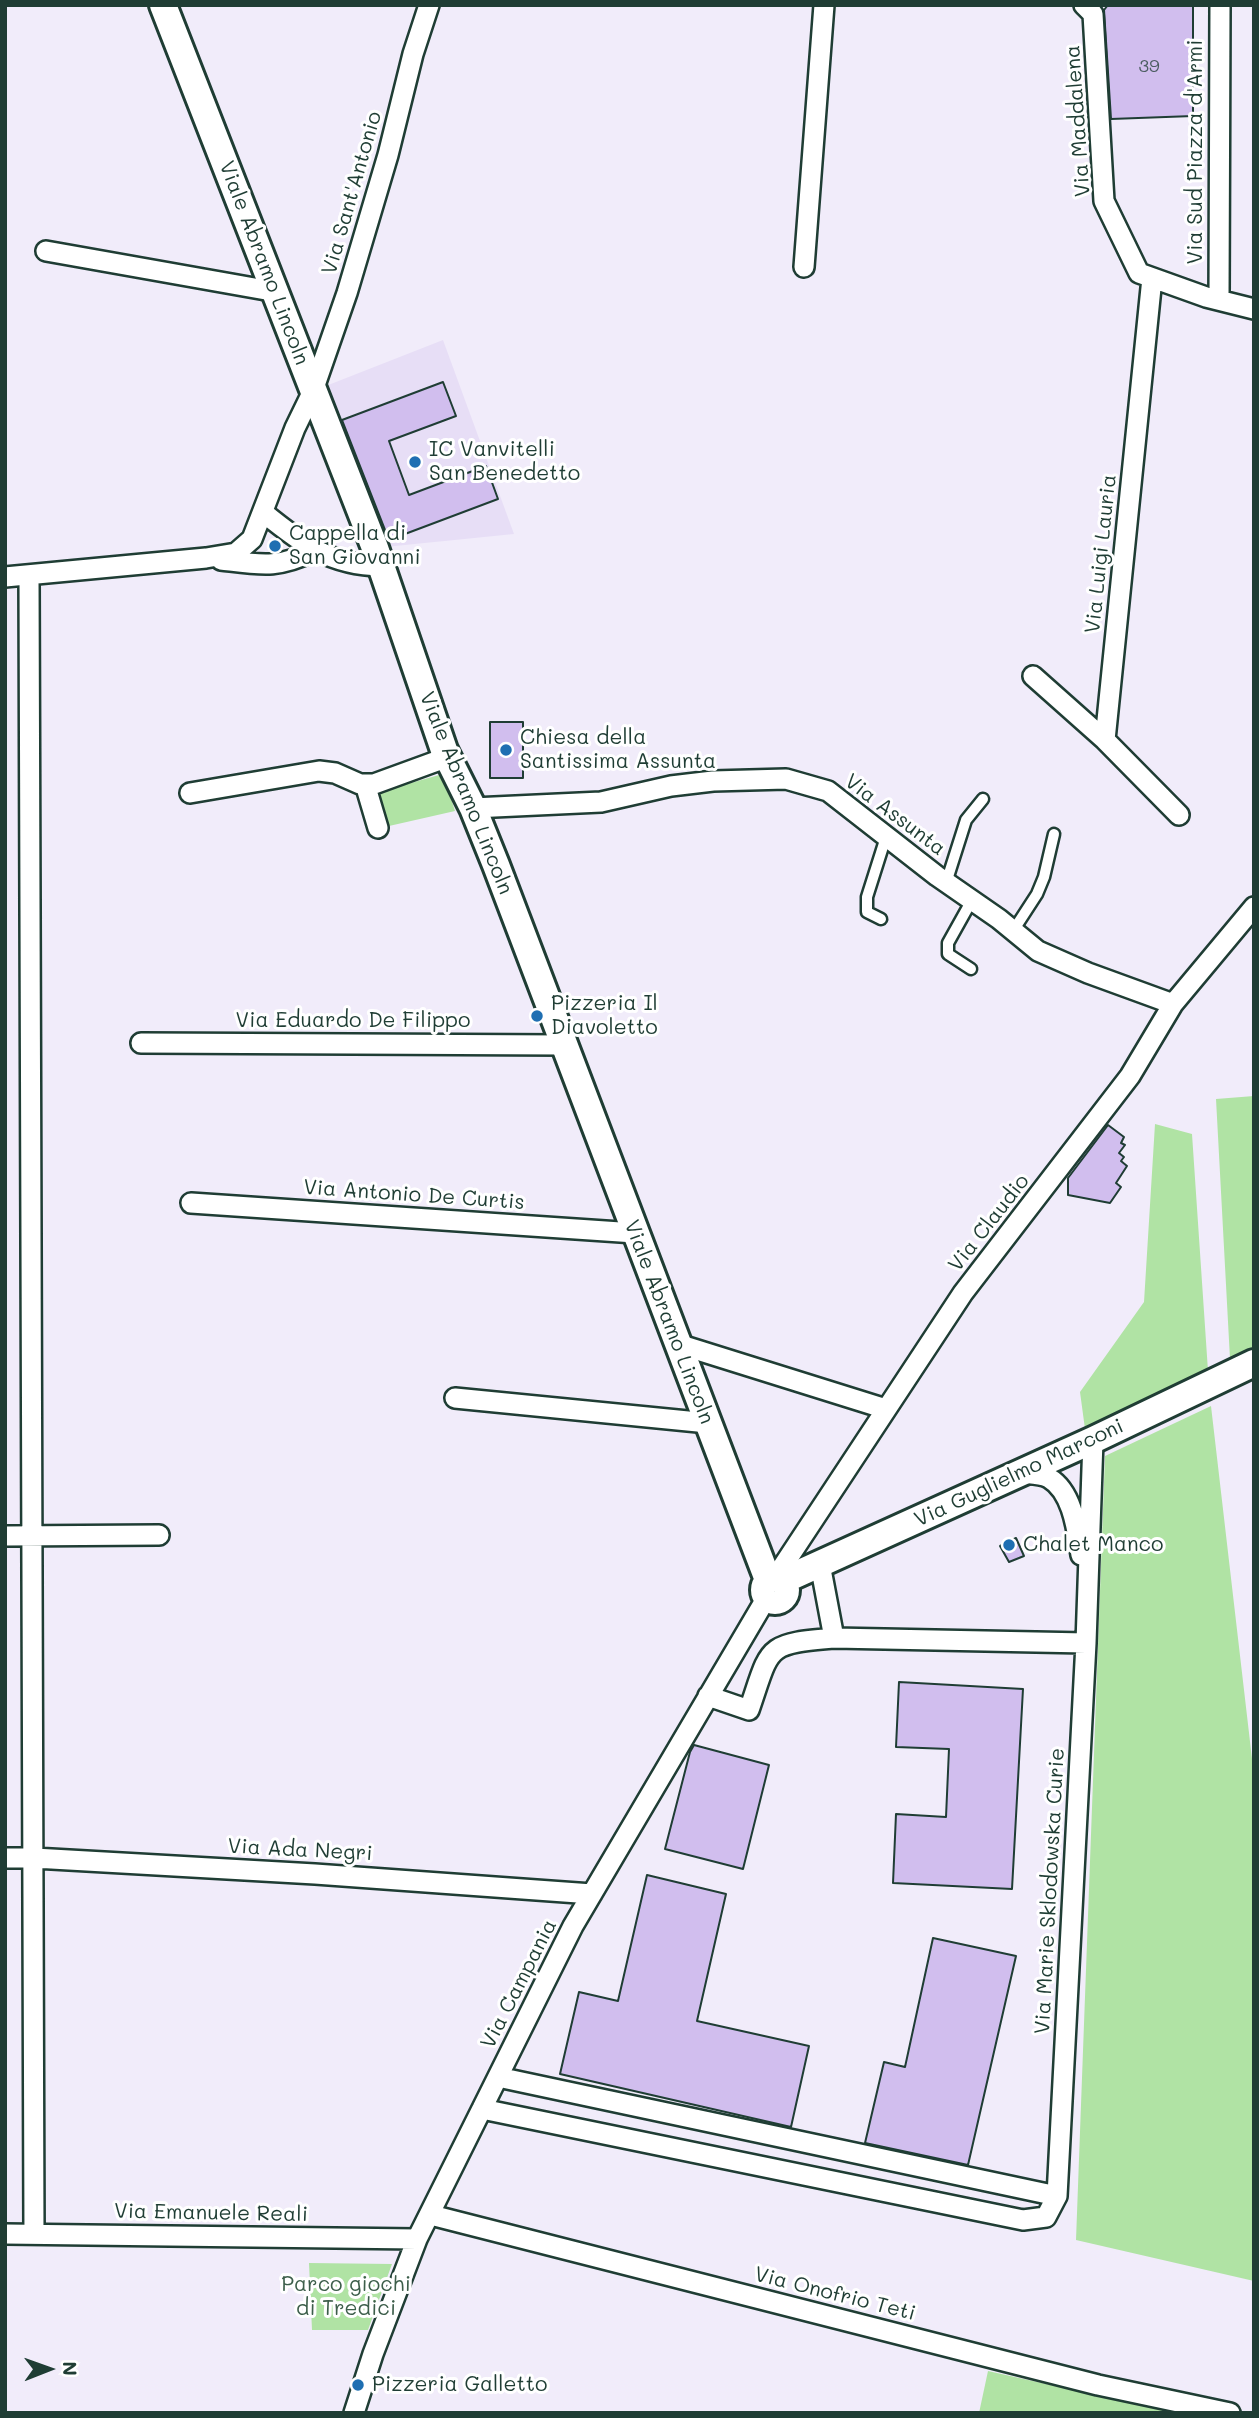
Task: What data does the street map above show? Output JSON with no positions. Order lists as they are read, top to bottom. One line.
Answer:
{"streets":{"street":["Via Maddalena","Via Sud Piazza d'Armi","Via Sant'Antonio","Viale Abramo Lincoln","Via Luigi Lauria","Via Assunta","Via Eduardo De Filippo","Via Antonio De Curtis","Via Claudio","Via Guglielmo Marconi","Via Ada Negri","Via Marie Sklodowska Curie","Via Campania","Via Emanuele Reali","Via Onofrio Teti"]},"crossings":[["Via Maddalena","Via Sud Piazza d'Armi"],["Via Maddalena","Via Luigi Lauria"],["Via Sant'Antonio","Viale Abramo Lincoln"],["Viale Abramo Lincoln","Via Assunta"],["Viale Abramo Lincoln","Via Eduardo De Filippo"],["Viale Abramo Lincoln","Via Antonio De Curtis"],["Viale Abramo Lincoln","Via Claudio"],["Viale Abramo Lincoln","Via Guglielmo Marconi"],["Viale Abramo Lincoln","Via Campania"],["Via Assunta","Via Claudio"],["Via Claudio","Via Guglielmo Marconi"],["Via Claudio","Via Campania"],["Via Guglielmo Marconi","Via Marie Sklodowska Curie"],["Via Guglielmo Marconi","Via Campania"],["Via Ada Negri","Via Campania"],["Via Campania","Via Emanuele Reali"],["Via Campania","Via Onofrio Teti"]],"parks":["Parco giochi di Tredici"],"places":["IC Vanvitelli San Benedetto","Cappella di San Giovanni","Chiesa della Santissima Assunta","Pizzeria Il Diavoletto","Chalet Manco","Pizzeria Galletto"],"house_numbers":["39"],"north":"right"}
